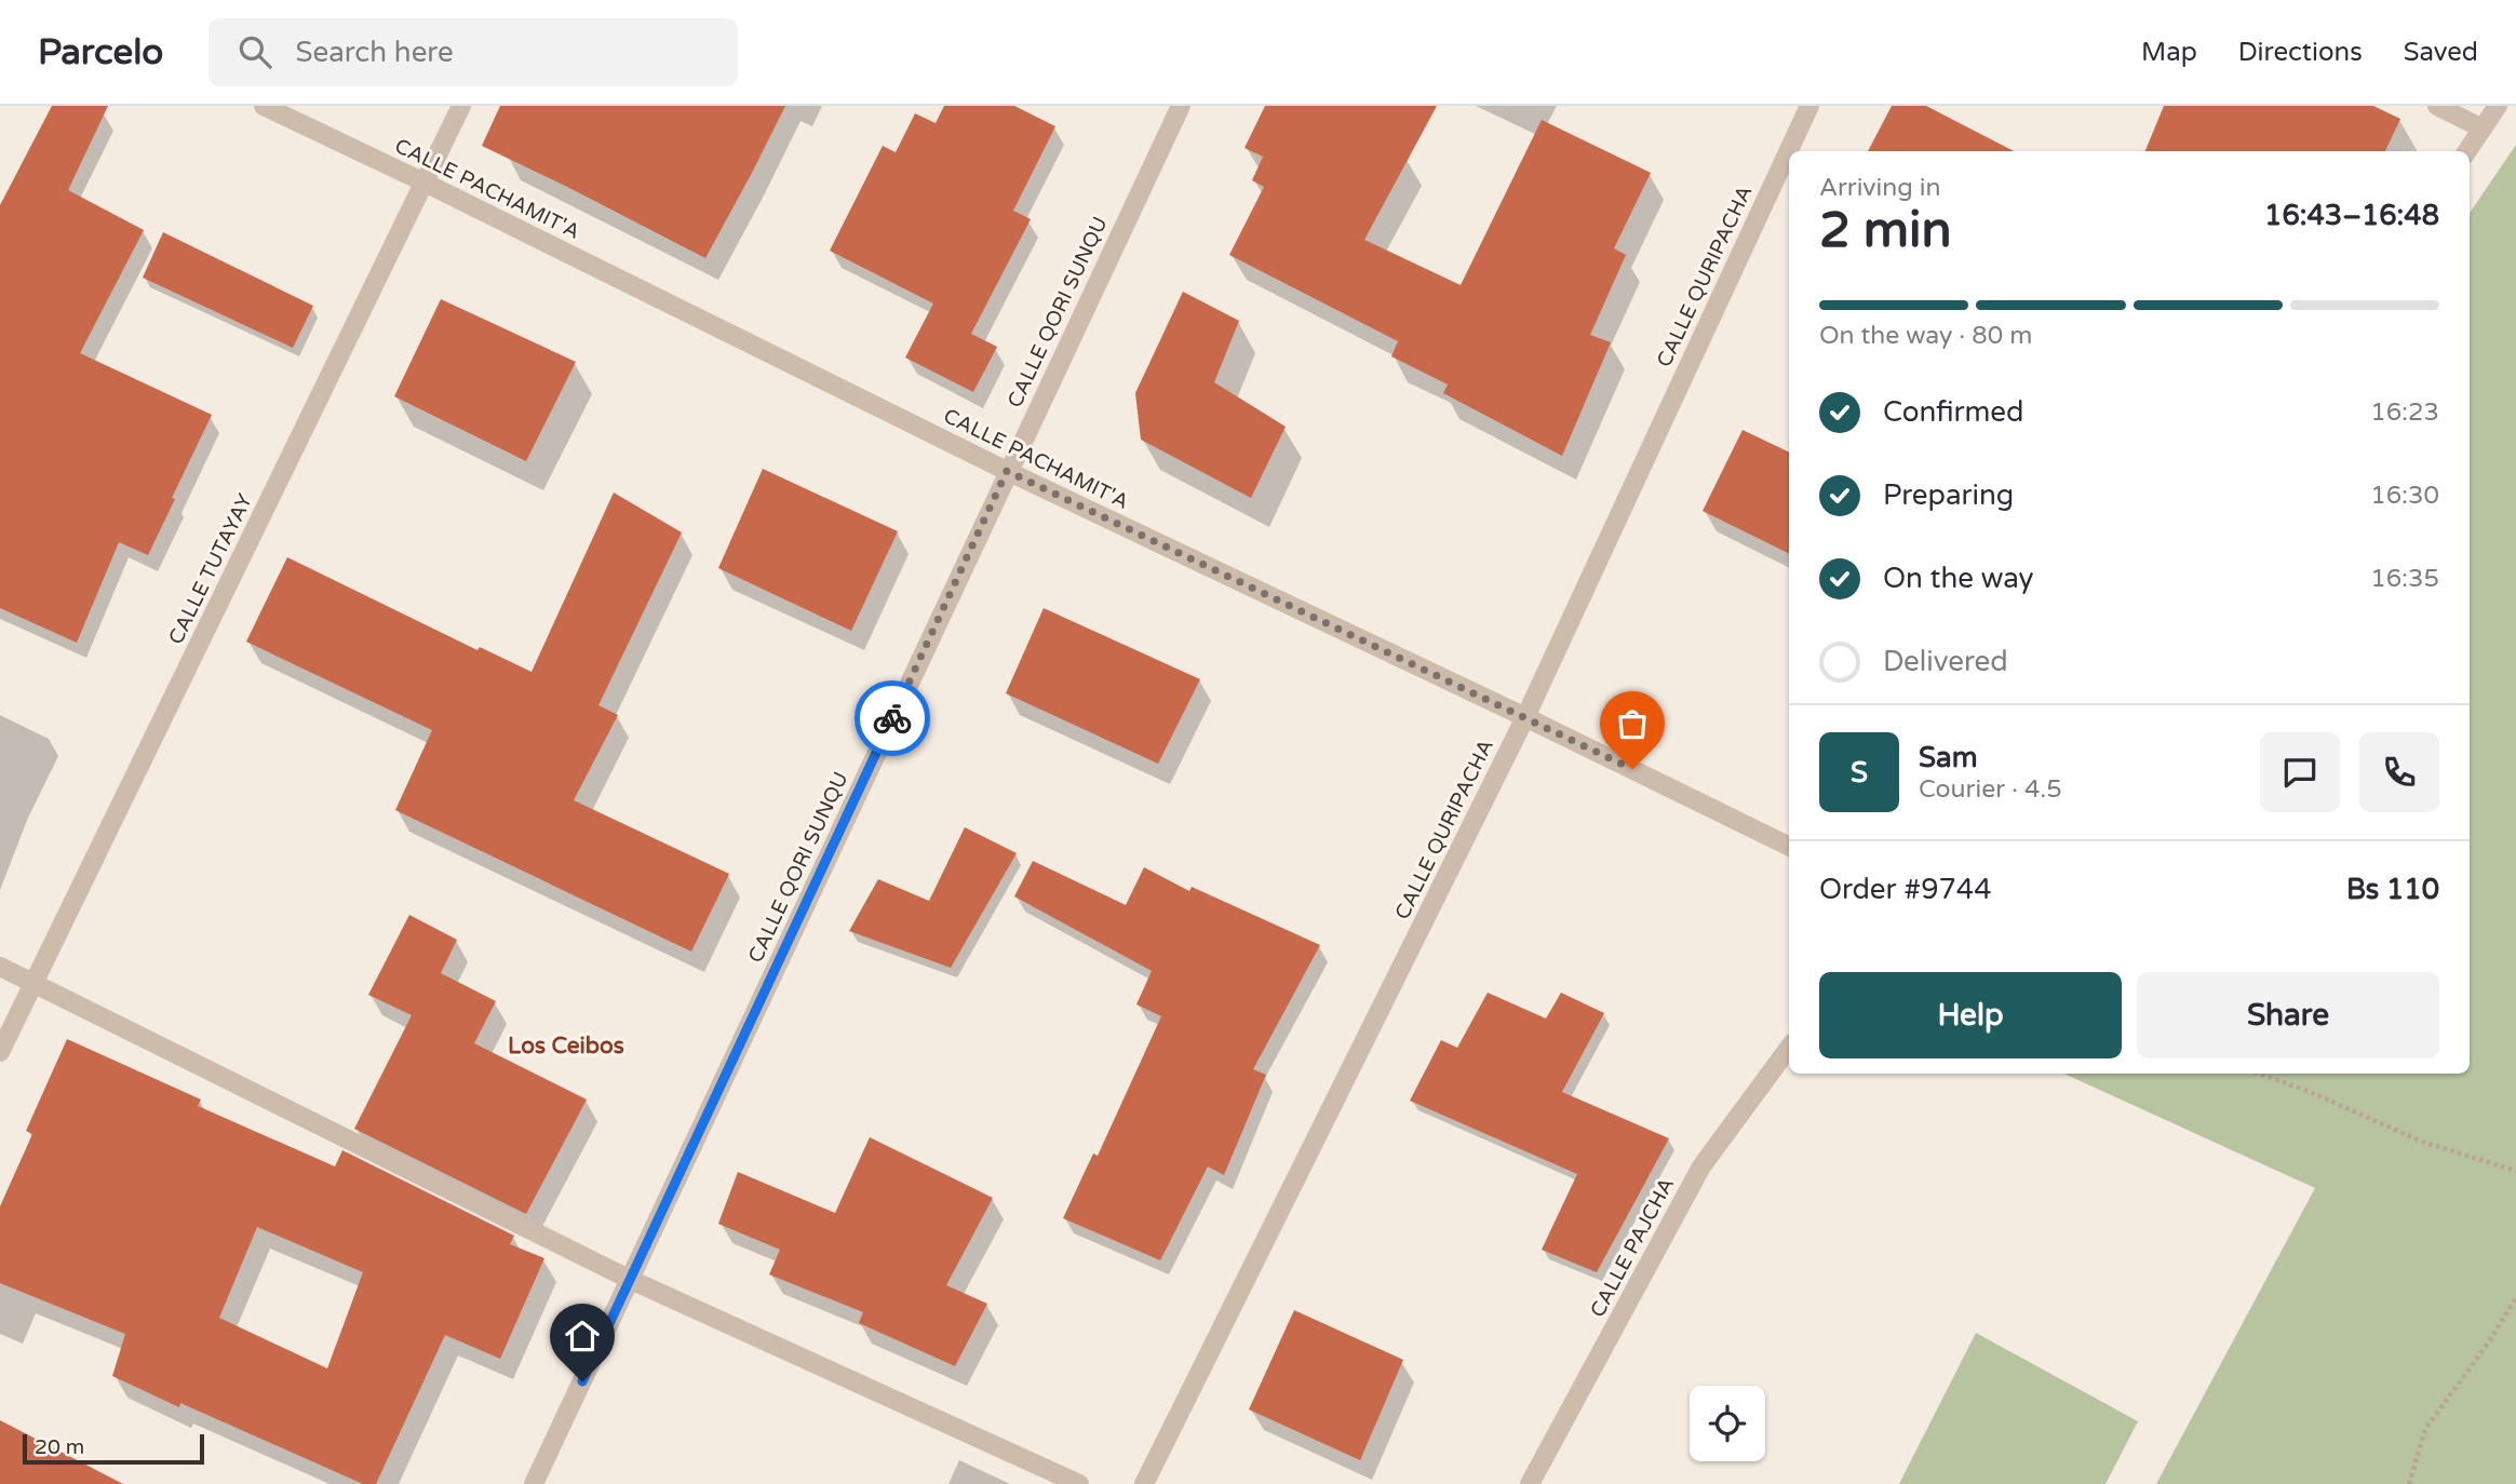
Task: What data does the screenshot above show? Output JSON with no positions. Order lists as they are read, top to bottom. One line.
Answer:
{"streets":{"street":["CALLE PACHAMIT'A","CALLE QURIPACHA","CALLE QORI SUNQU","CALLE TUTAYAY","CALLE PAJCHA"]},"crossings":[["CALLE PACHAMIT'A","CALLE QURIPACHA"],["CALLE PACHAMIT'A","CALLE QORI SUNQU"],["CALLE PACHAMIT'A","CALLE TUTAYAY"]],"districts":["Los Ceibos"],"scale_bar":"20 m","page":{"header":"Parcelo","search":"Search here","nav":["Map","Directions","Saved"],"heading":["2 min","Arriving in","16:43–16:48"],"panel":["Sam","Courier · 4.5","Order #9744","Bs 110"],"bar":"On the way · 80 m","list":[["Confirmed","16:23"],["Preparing","16:30"],["On the way","16:35"],"Delivered"],"round":"S","buttons":["Help","Share"],"scale":"20 m"}}
